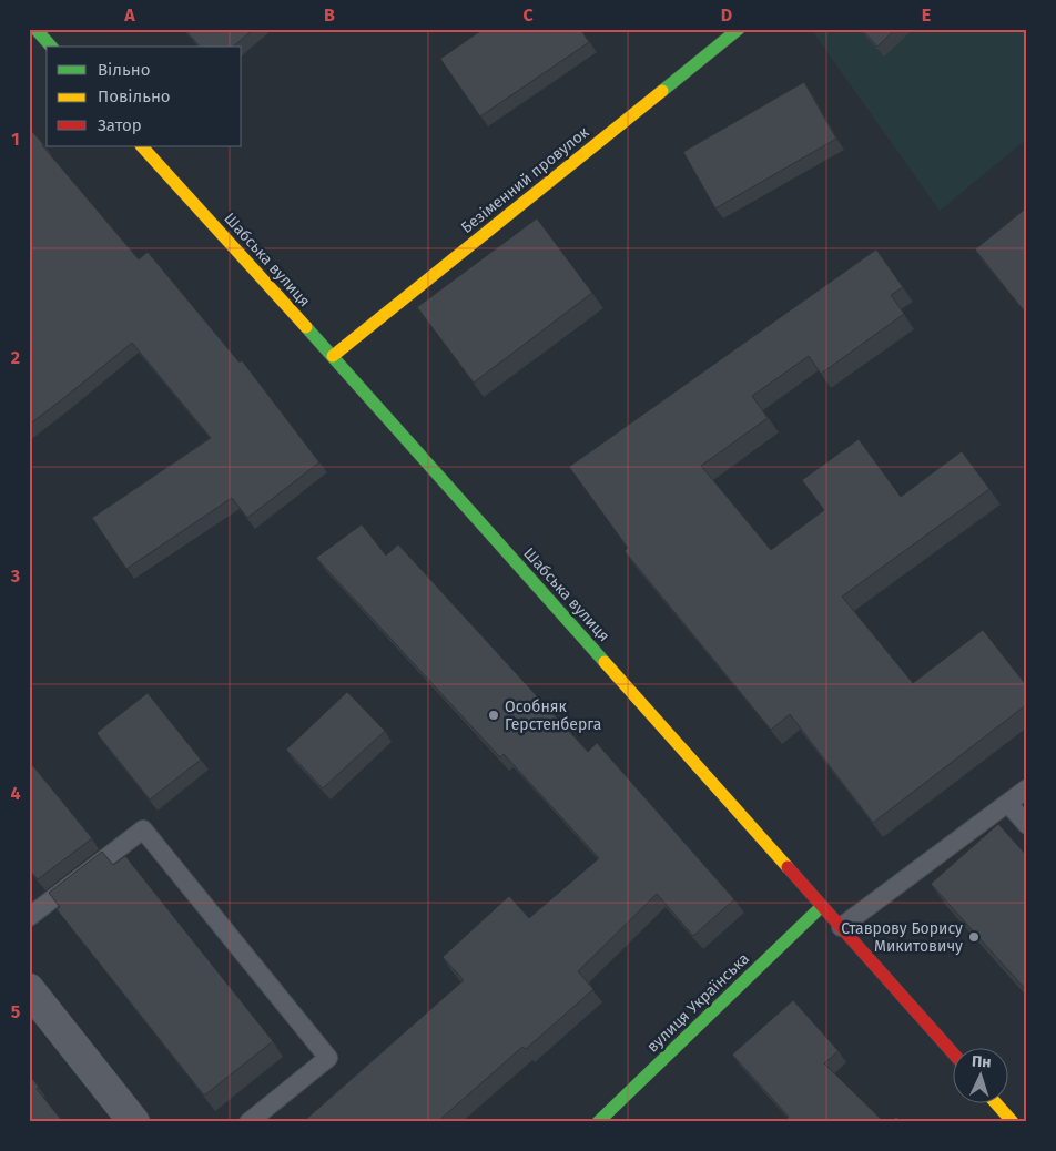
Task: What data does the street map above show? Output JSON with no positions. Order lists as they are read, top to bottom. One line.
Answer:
{"streets":{"main road":["Безіменний провулок","Шабська вулиця","вулиця Українська"]},"crossings":[["Безіменний провулок","Шабська вулиця"],["Шабська вулиця","вулиця Українська"]],"places":["Особняк Герстенберга","Ставрову Борису Микитовичу"],"legend":["Вільно","Повільно","Затор"],"north":"top","grid":{"columns":["A","B","C","D","E"],"rows":["1","2","3","4","5"]}}
